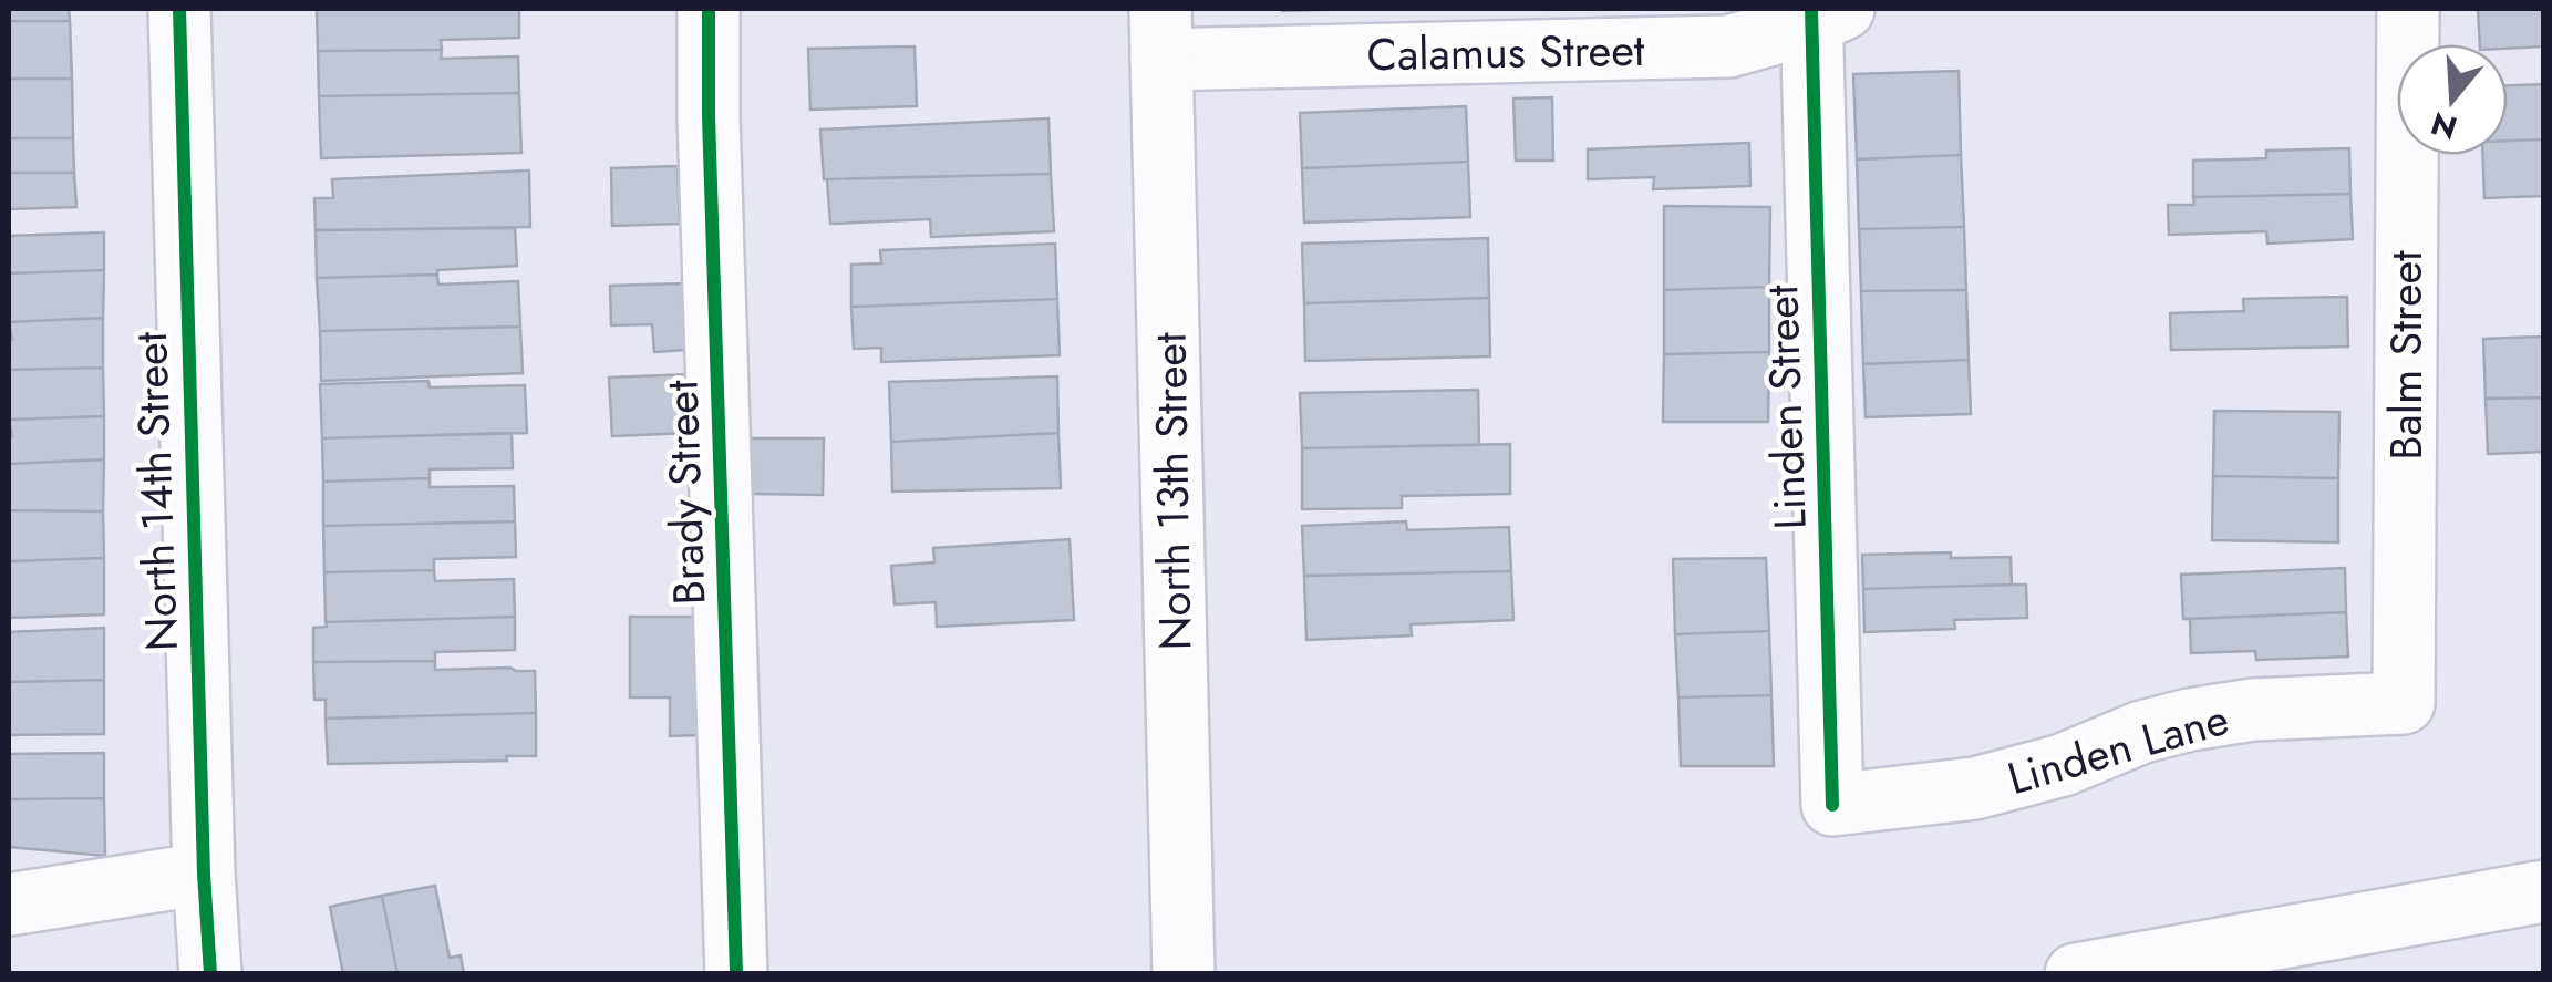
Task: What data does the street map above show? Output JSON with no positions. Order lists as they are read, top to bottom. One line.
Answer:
{"streets":{"street":["Calamus Street","Balm Street","Linden Street","North 14th Street","North 13th Street","Brady Street","Linden Lane"]},"crossings":[["Calamus Street","Linden Street"],["Calamus Street","North 13th Street"],["Balm Street","Linden Lane"],["Linden Street","Linden Lane"]],"north":"bottom"}
